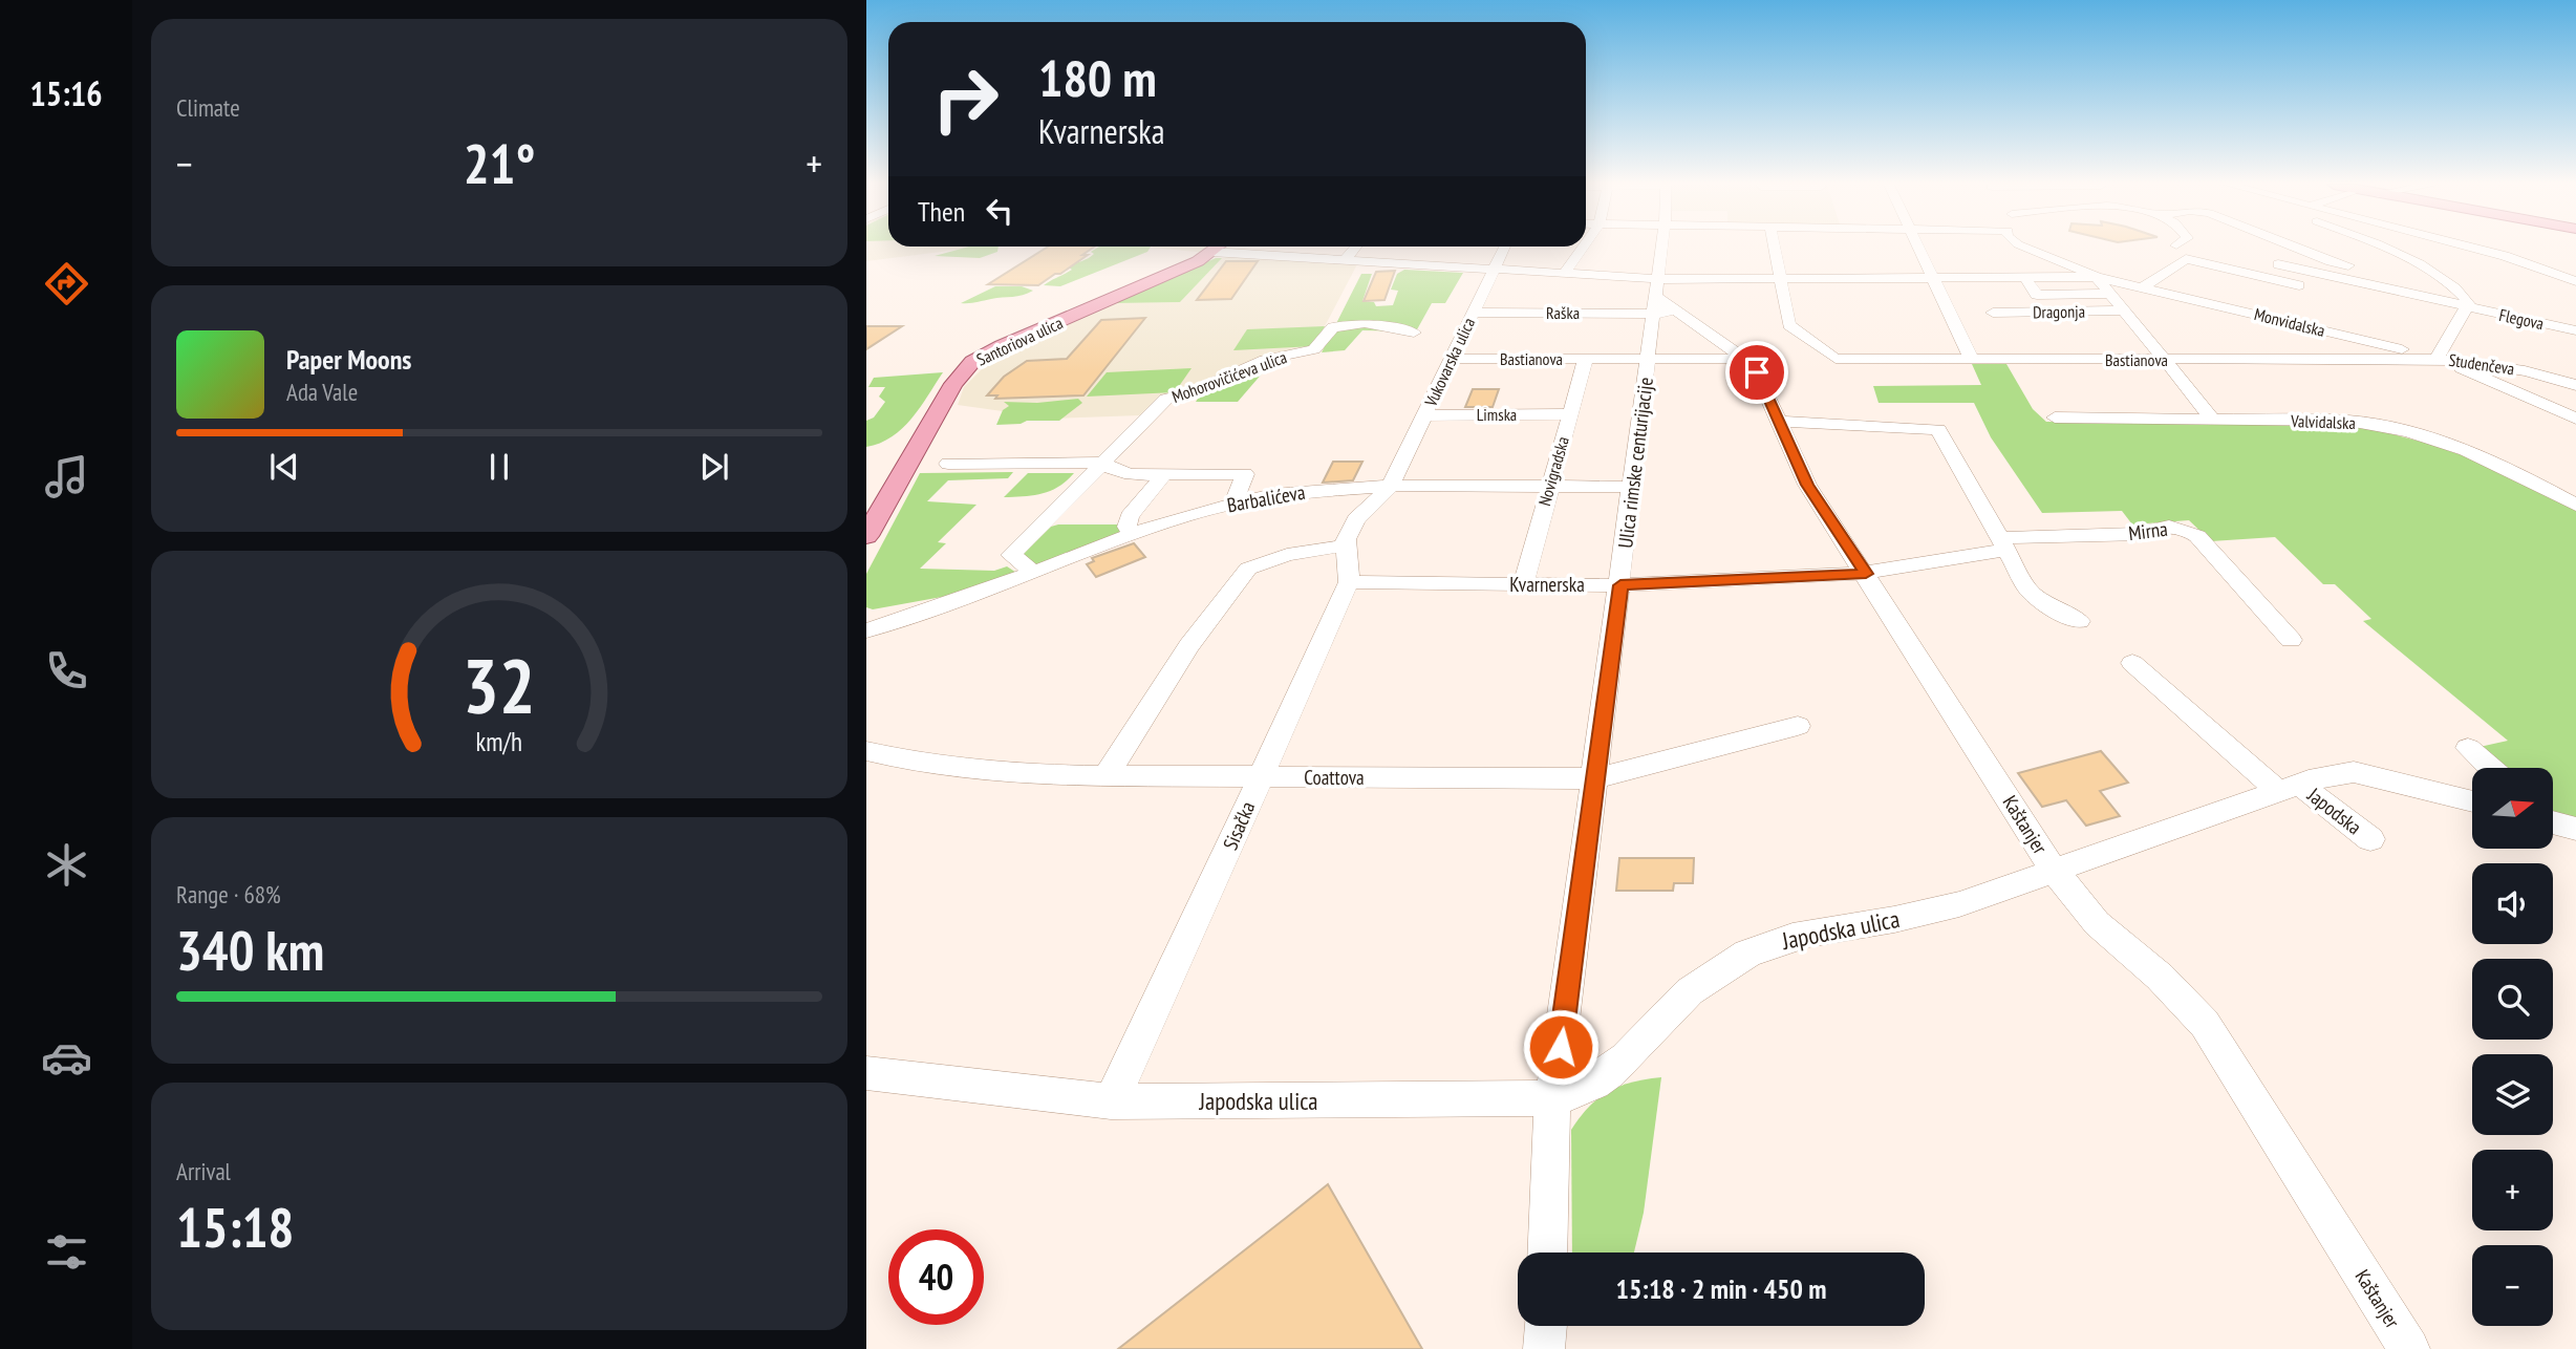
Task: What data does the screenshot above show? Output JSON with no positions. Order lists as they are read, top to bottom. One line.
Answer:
{"streets":{"main road":["Santoriova ulica"],"street":["Dragonja","Raška","Flegova","Monvidalska","Bastianova","Vukovarska ulica","Studenčeva","Mohorovičićeva ulica","Limska","Valvidalska","Ulica rimske centurijacije","Novigradska","Barbalićeva","Mirna","Kvarnerska","Coattova","Japodska","Kaštanjer","Sisačka","Japodska ulica"]},"crossings":[["Dragonja","Monvidalska"],["Dragonja","Bastianova"],["Dragonja","Valvidalska"],["Raška","Vukovarska ulica"],["Raška","Ulica rimske centurijacije"],["Raška","Kaštanjer"],["Monvidalska","Bastianova"],["Monvidalska","Studenčeva"],["Bastianova","Vukovarska ulica"],["Bastianova","Studenčeva"],["Bastianova","Ulica rimske centurijacije"],["Bastianova","Novigradska"],["Bastianova","Kaštanjer"],["Vukovarska ulica","Limska"],["Vukovarska ulica","Barbalićeva"],["Mohorovičićeva ulica","Barbalićeva"],["Limska","Novigradska"],["Ulica rimske centurijacije","Barbalićeva"],["Ulica rimske centurijacije","Kvarnerska"],["Ulica rimske centurijacije","Coattova"],["Ulica rimske centurijacije","Kaštanjer"],["Ulica rimske centurijacije","Japodska ulica"],["Novigradska","Barbalićeva"],["Novigradska","Kvarnerska"],["Mirna","Kvarnerska"],["Kvarnerska","Kaštanjer"],["Kvarnerska","Sisačka"],["Coattova","Sisačka"],["Japodska","Japodska ulica"],["Kaštanjer","Japodska ulica"],["Sisačka","Japodska ulica"]],"north":"right","page":{"tabs":"15:16","tile":["Climate",["Range · 68%","340 km"],["Arrival","15:18"]],"turn":["180 m","Kvarnerska"],"heat":["−","21°","+"],"then":"Then","song":["Paper Moons","Ada Vale"],"map_buttons":["+","−"],"limit":"40","trip":"15:18 · 2 min · 450 m","gauge":["32","km/h"]}}
